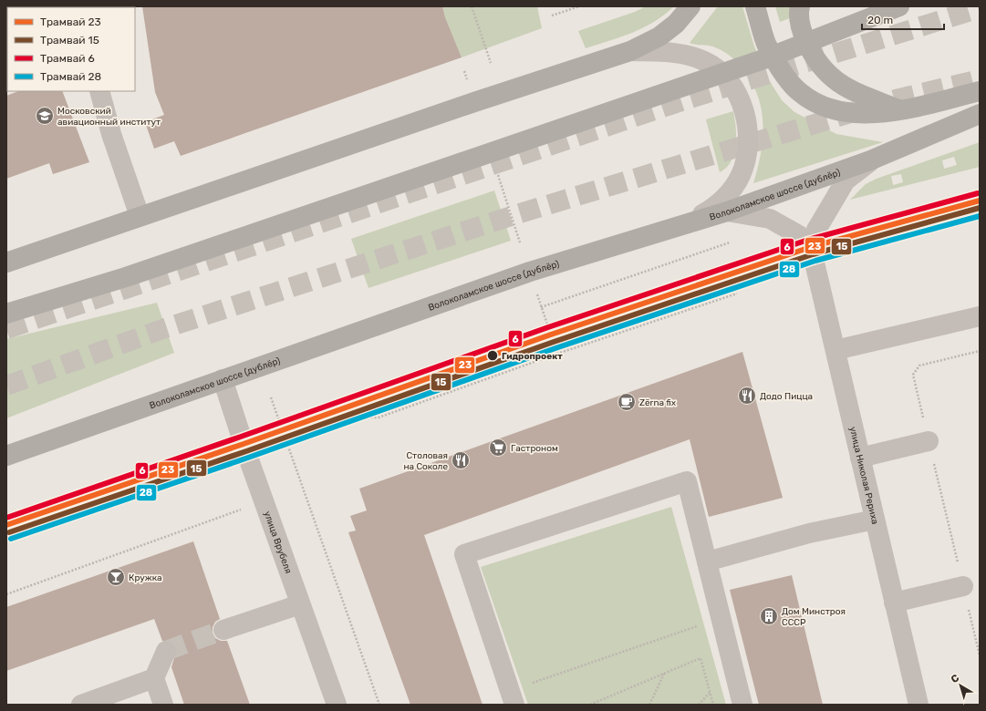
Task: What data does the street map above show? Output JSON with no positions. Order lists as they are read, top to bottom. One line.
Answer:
{"streets":{"main road":["Волоколамское шоссе (дублёр)"],"street":["улица Николая Рериха","улица Врубеля"]},"crossings":[["Волоколамское шоссе (дублёр)","улица Врубеля"]],"places":{"school or university":["Московский авиационный институт"],"other":["Гидропроект"],"restaurant":["Додо Пицца","Столовая на Соколе"],"cafe":["Zёrna fix"],"supermarket":["Гастроном"],"bar":["Кружка"],"building":["Дом Минстроя СССР"]},"lines":["tram line 6","tram line 23","tram line 15","tram line 28"],"legend":["Трамвай 23","Трамвай 15","Трамвай 6","Трамвай 28"],"scale_bar":"20 m","north":"top left"}
